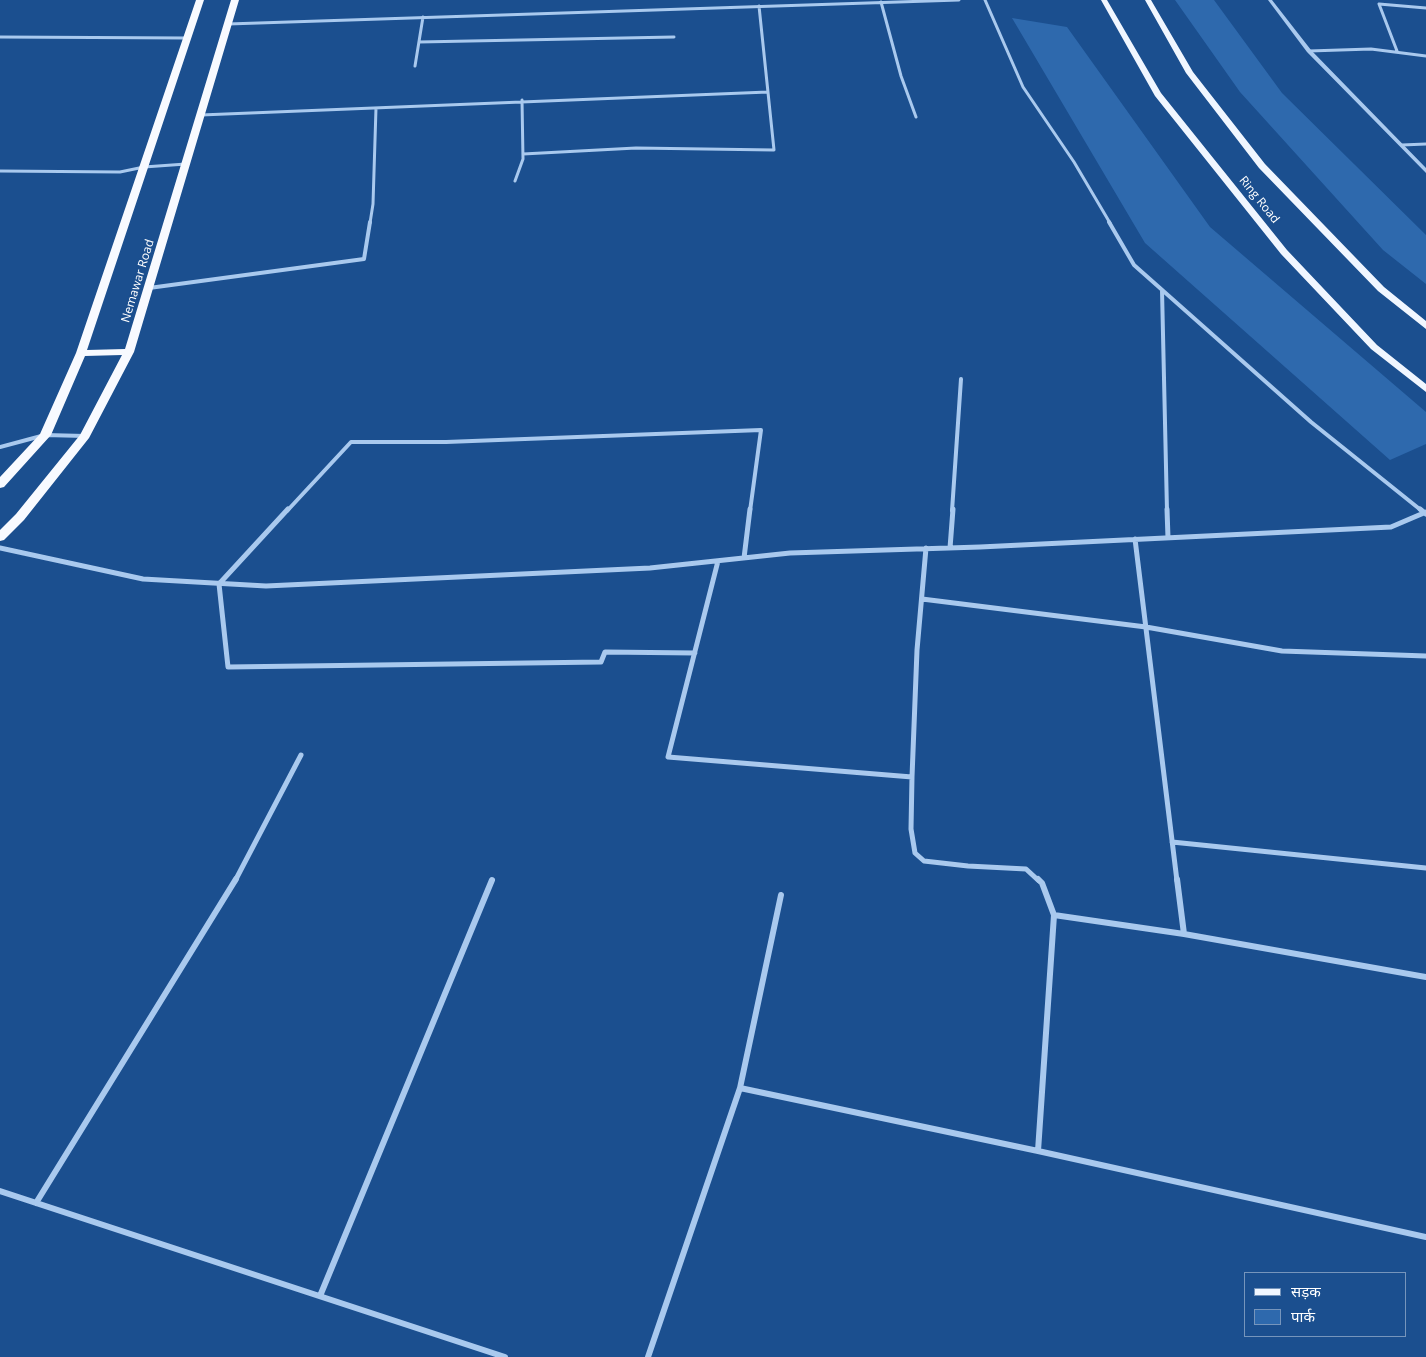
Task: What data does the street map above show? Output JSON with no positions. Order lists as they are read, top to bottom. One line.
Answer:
{"streets":{"highway":["Nemawar Road"],"main road":["Ring Road"]},"legend":["सड़क","पार्क"]}
